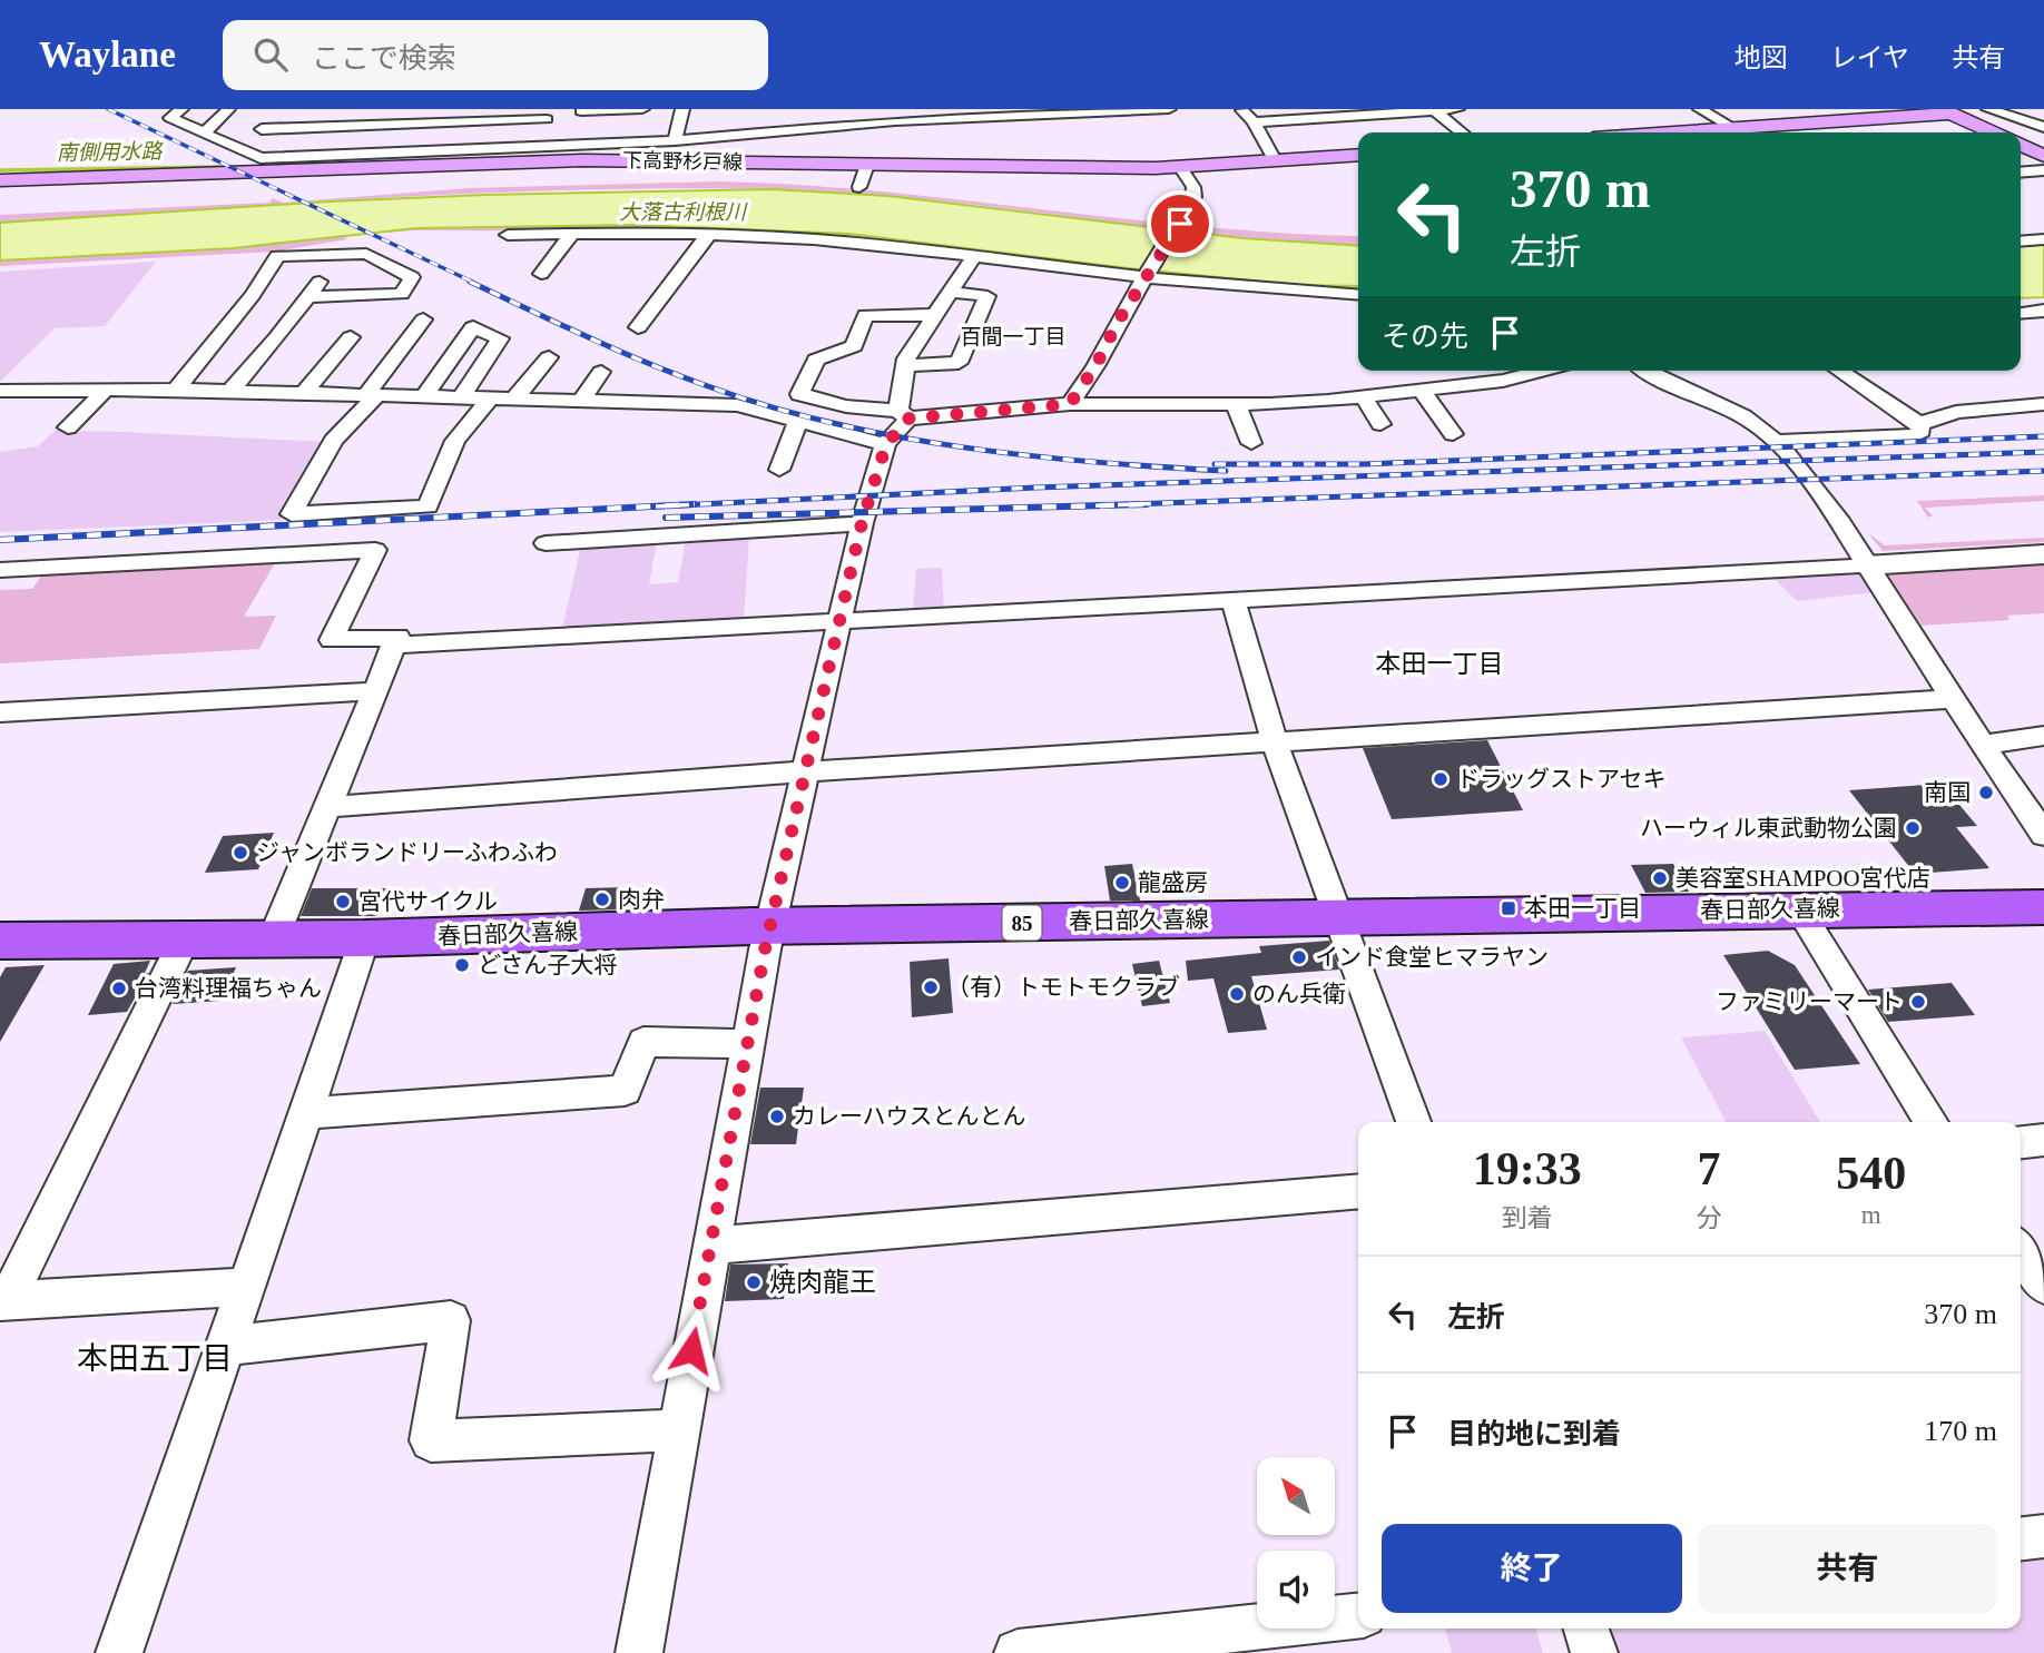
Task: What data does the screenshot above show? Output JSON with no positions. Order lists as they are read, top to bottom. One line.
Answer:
{"streets":{"main road":["下高野杉戸線","春日部久喜線","85"]},"districts":["百間一丁目","本田一丁目","本田五丁目"],"water":["南側用水路","大落古利根川"],"places":{"other":["ドラッグストアセキ","南国","ハーウィル東武動物公園","ジャンボランドリーふわふわ","美容室SHAMPOO宮代店","龍盛房","肉弁","宮代サイクル","インド食堂ヒマラヤン","どさん子大将","（有）トモトモクラブ","台湾料理福ちゃん","のん兵衛","ファミリーマート","カレーハウスとんとん","焼肉龍王"],"transit":["本田一丁目"]},"north":"top left","page":{"header":"Waylane","search":"ここで検索","nav":["地図","レイヤ","共有"],"turn":["370 m","左折"],"then":"その先","eta":["19:33","到着","7","分","540","m"],"list":[{"name":"左折","value":"370 m"},{"name":"目的地に到着","value":"170 m"}],"buttons":["終了","共有"]}}
